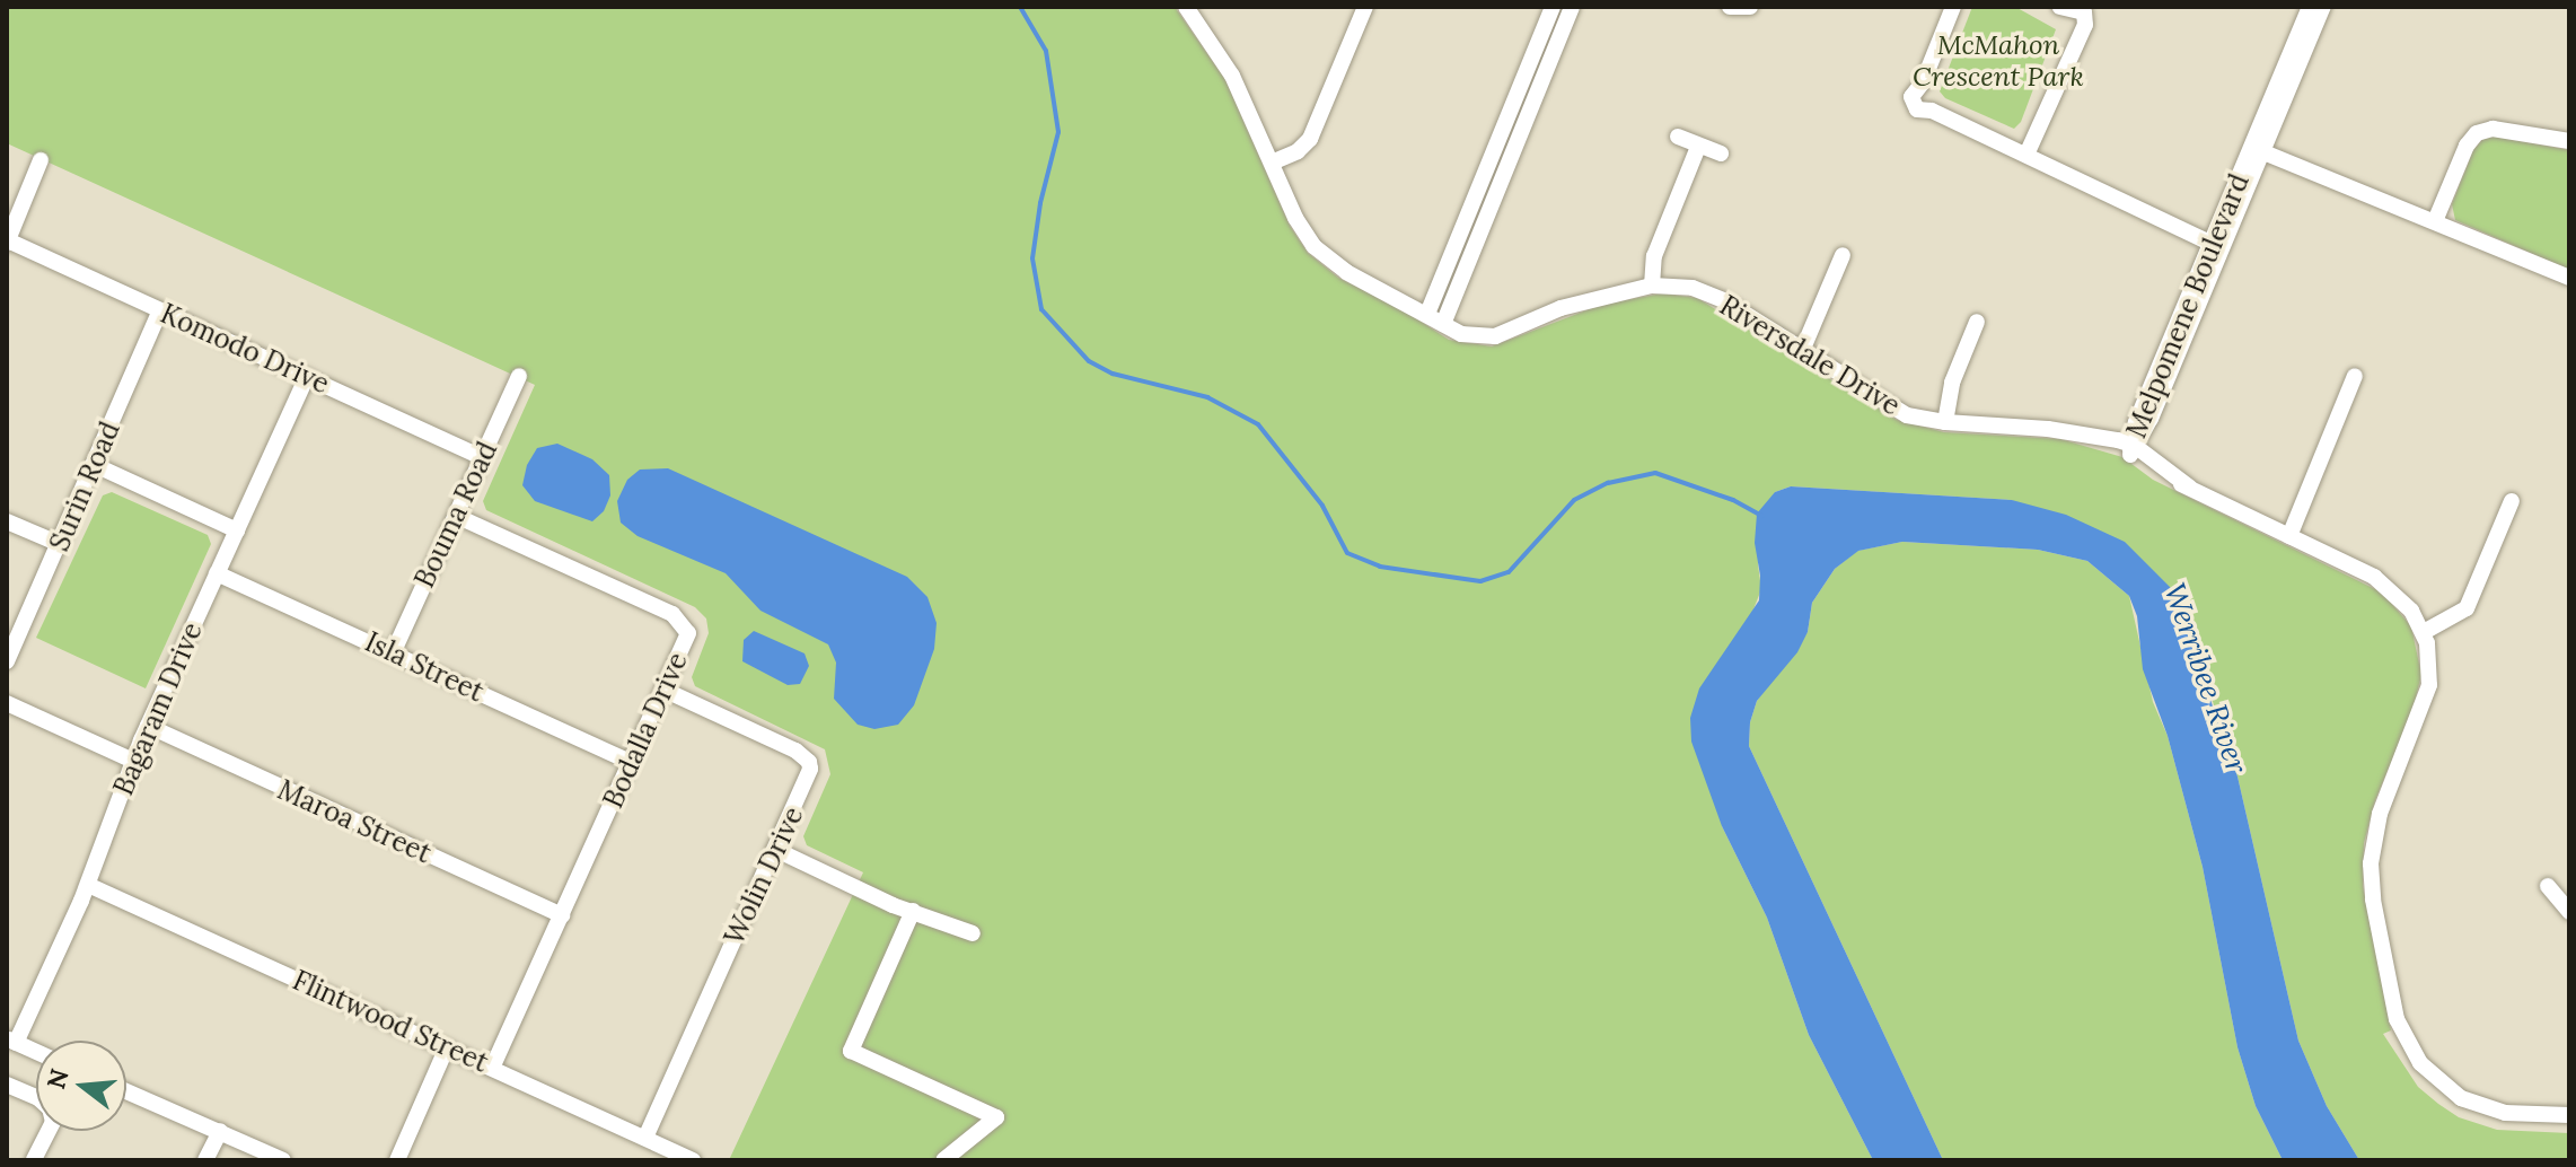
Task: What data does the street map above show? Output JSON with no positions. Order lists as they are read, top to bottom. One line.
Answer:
{"streets":{"street":["Melpomene Boulevard","Komodo Drive","Riversdale Drive","Surin Road","Bouma Road","Isla Street","Bagaram Drive","Bodalla Drive","Maroa Street","Wolin Drive","Flintwood Street"]},"crossings":[["Melpomene Boulevard","Riversdale Drive"],["Komodo Drive","Surin Road"],["Komodo Drive","Bouma Road"],["Komodo Drive","Bagaram Drive"],["Bouma Road","Isla Street"],["Bouma Road","Bodalla Drive"],["Isla Street","Bagaram Drive"],["Isla Street","Bodalla Drive"],["Bagaram Drive","Maroa Street"],["Bagaram Drive","Flintwood Street"],["Bodalla Drive","Maroa Street"],["Bodalla Drive","Wolin Drive"],["Bodalla Drive","Flintwood Street"],["Wolin Drive","Flintwood Street"]],"water":["Werribee River"],"parks":["McMahon Crescent Park"],"north":"left"}
